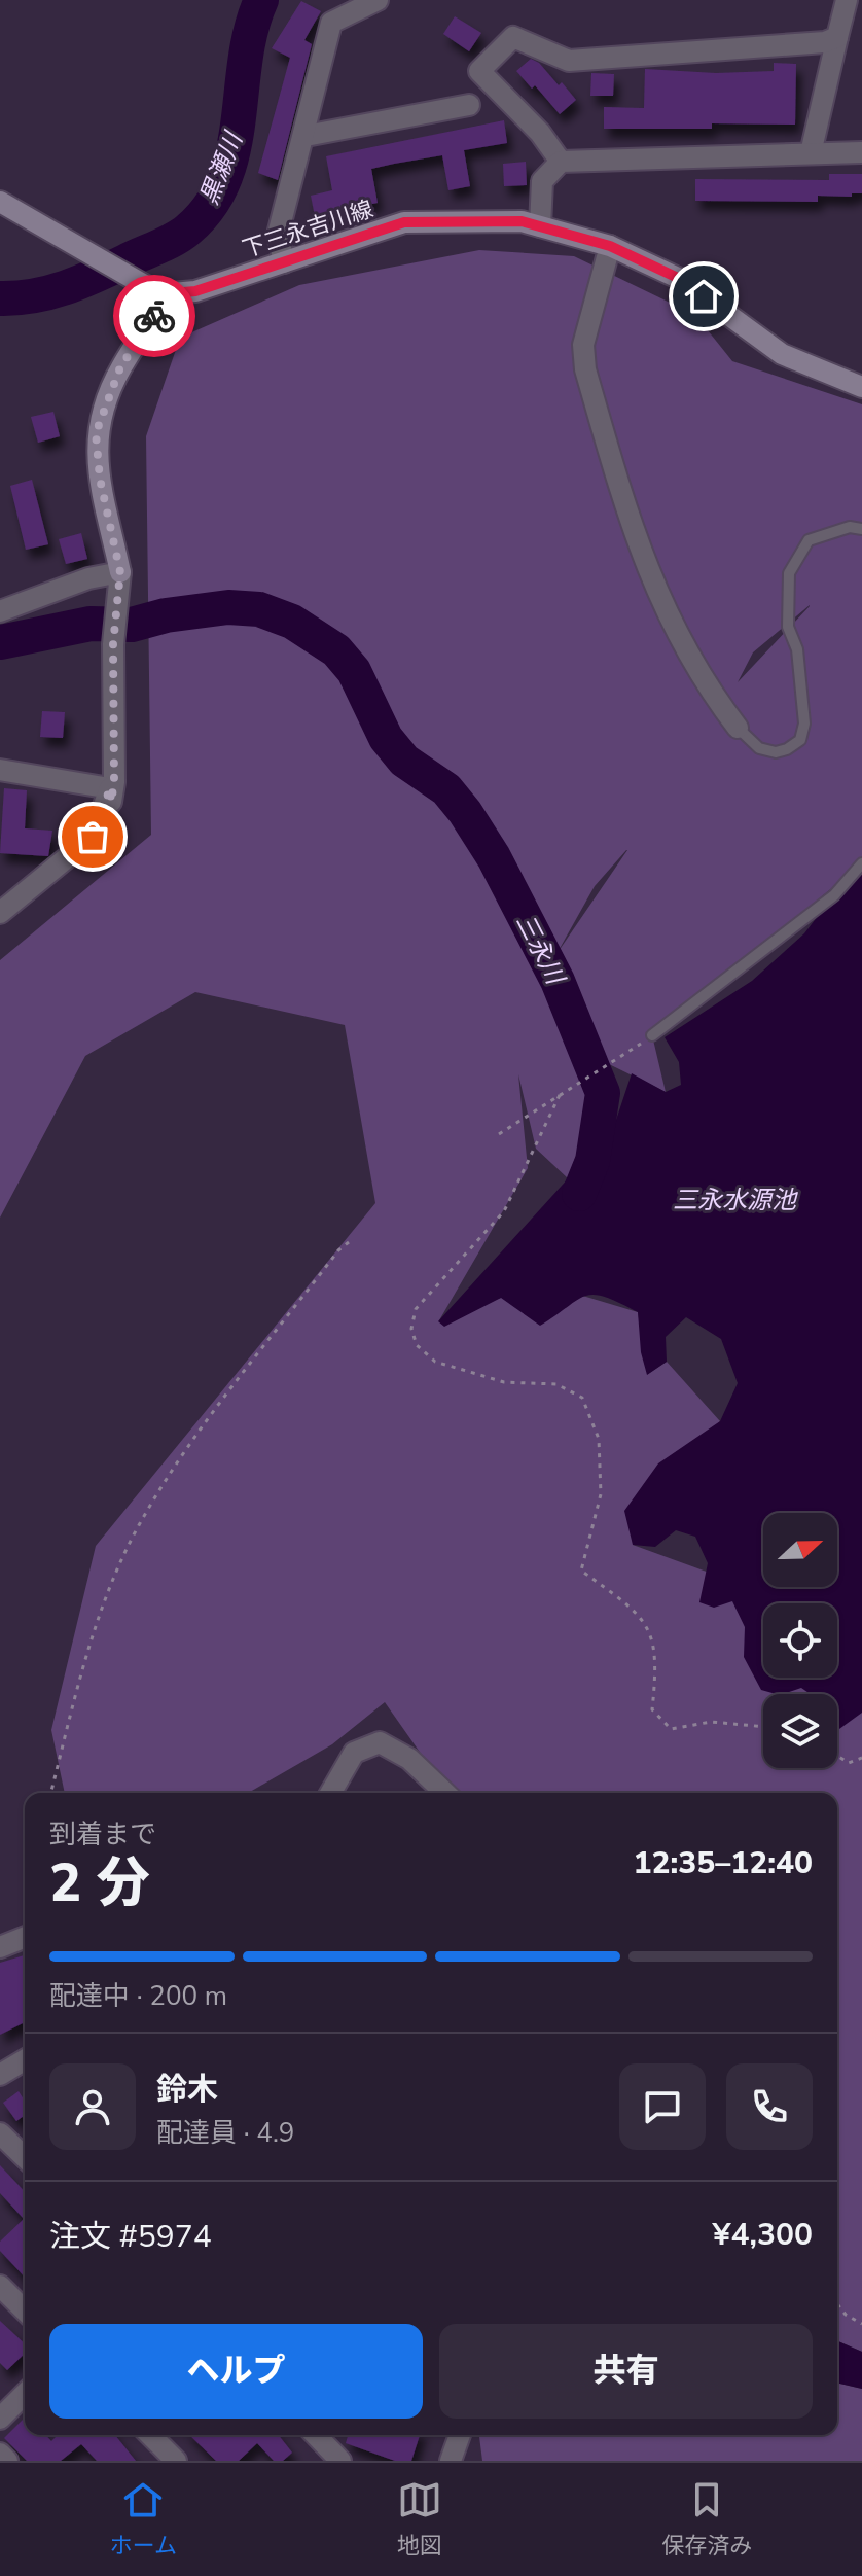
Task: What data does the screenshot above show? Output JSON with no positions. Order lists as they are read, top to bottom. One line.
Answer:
{"streets":{"main road":["下三永吉川線"]},"water":["黒瀬川","三永川","三永水源池"],"north":"right","page":{"heading":["2 分","到着まで","12:35–12:40"],"panel":["鈴木","配達員 · 4.9","注文 #5974","¥4,300"],"bar":"配達中 · 200 m","buttons":["ヘルプ","共有"],"tabs":["ホーム","地図","保存済み"]}}
